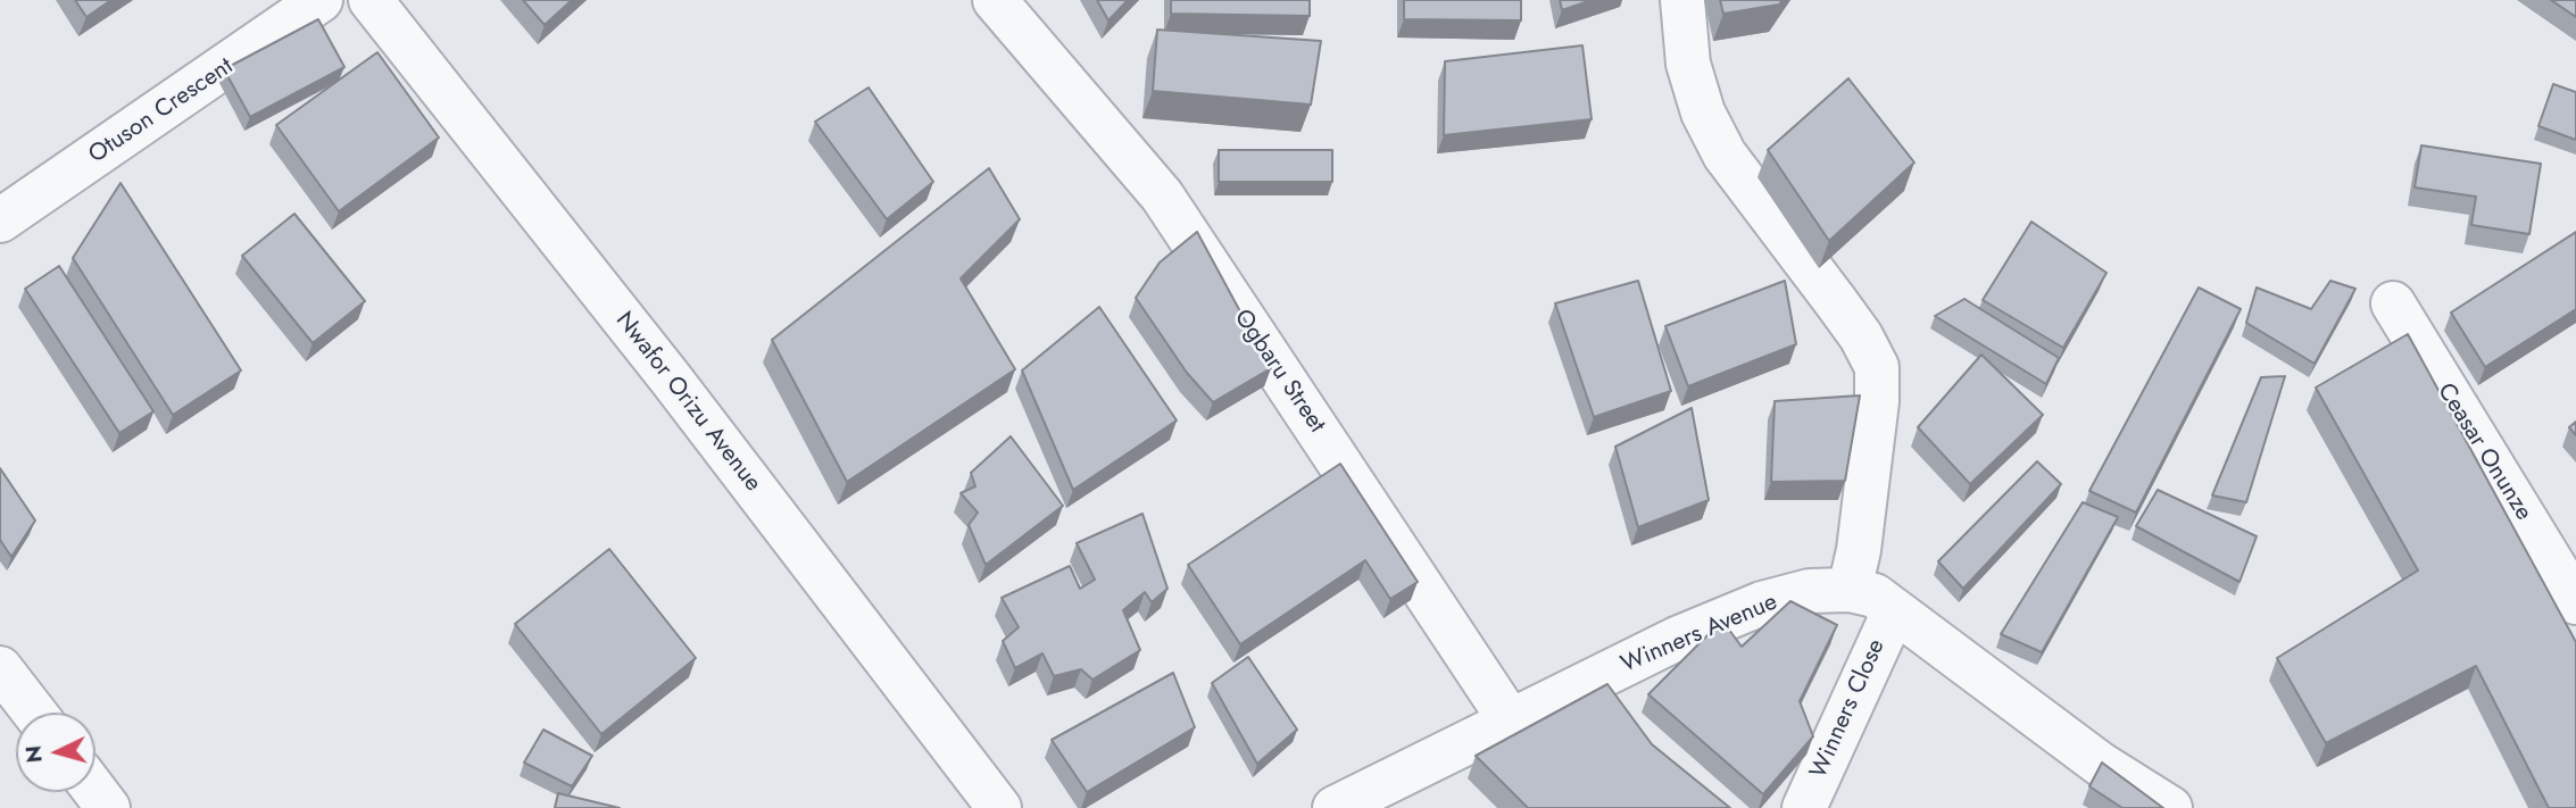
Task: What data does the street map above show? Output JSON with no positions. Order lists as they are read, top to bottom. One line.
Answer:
{"streets":{"street":["Otuson Crescent","Ogbaru Street","Nwafor Orizu Avenue","Ceasar Onunze","Winners Avenue","Winners Close"]},"crossings":[["Ogbaru Street","Winners Avenue"],["Winners Avenue","Winners Close"]],"north":"left"}
